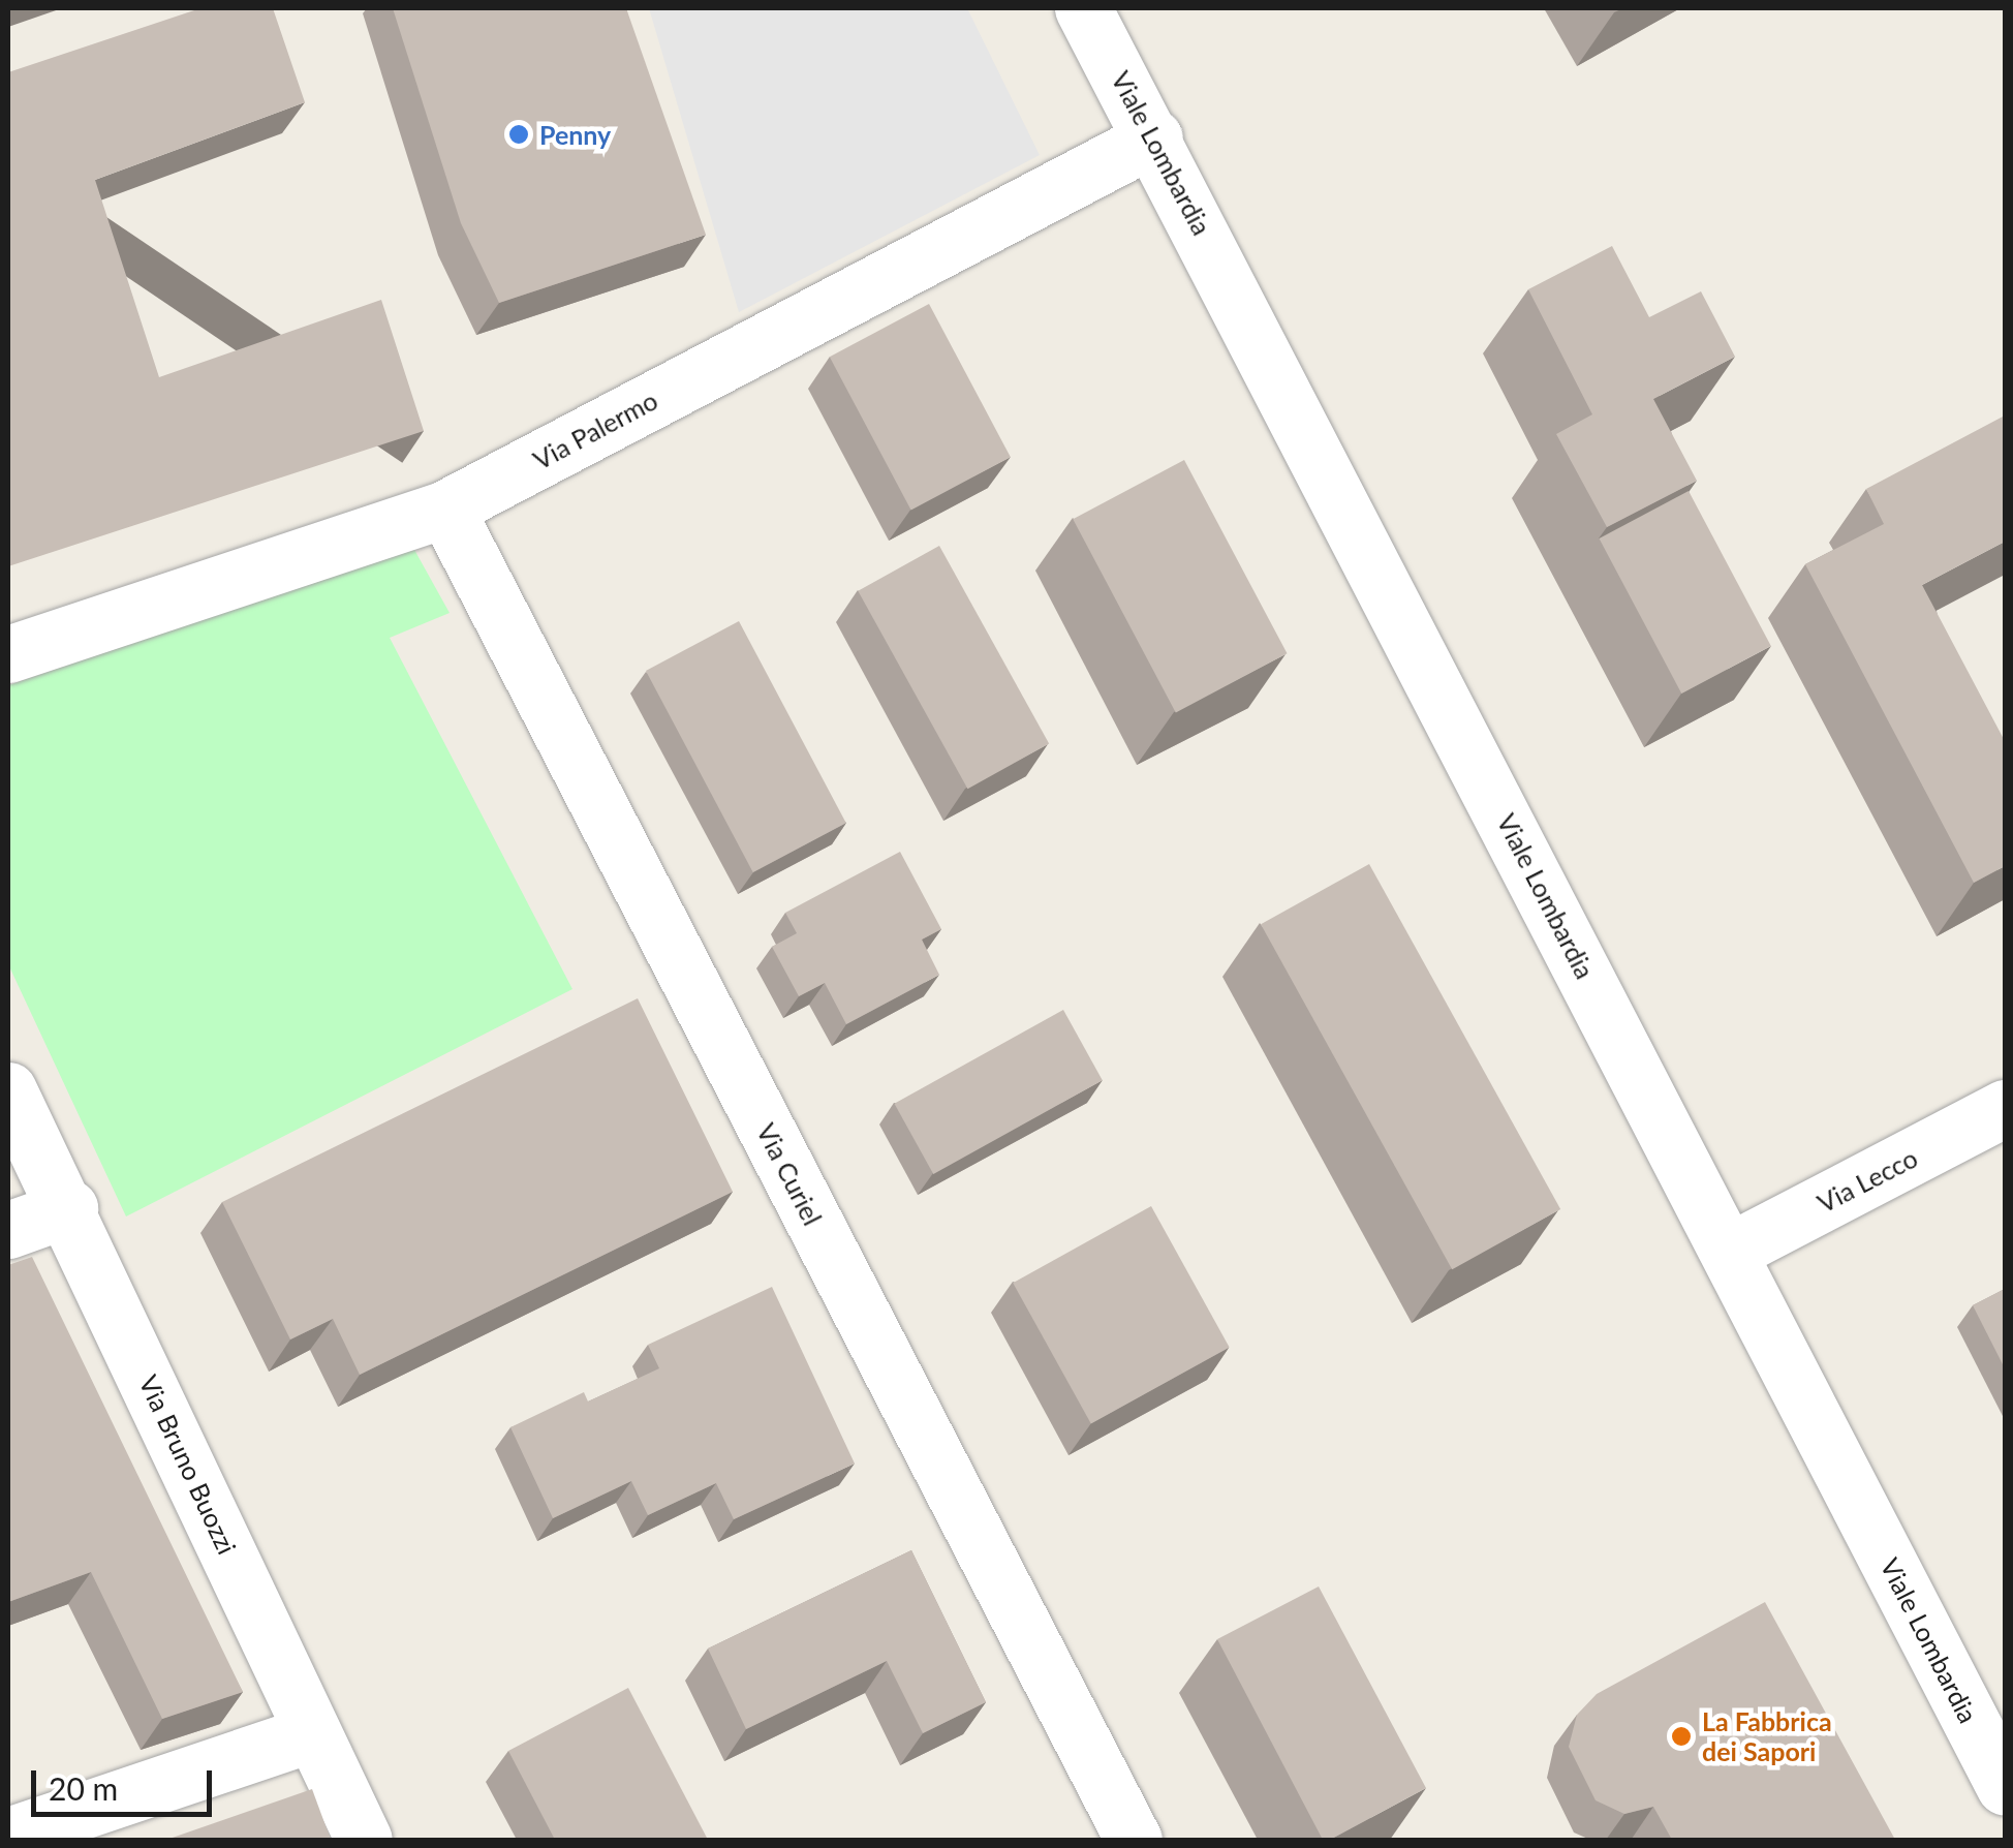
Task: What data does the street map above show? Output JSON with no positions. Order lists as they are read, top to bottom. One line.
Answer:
{"streets":{"street":["Viale Lombardia","Via Palermo","Via Curiel","Via Lecco","Via Bruno Buozzi"]},"crossings":[["Viale Lombardia","Via Palermo"],["Viale Lombardia","Via Lecco"],["Via Palermo","Via Curiel"]],"places":["Penny","La Fabbrica dei Sapori"],"scale_bar":"20 m"}
